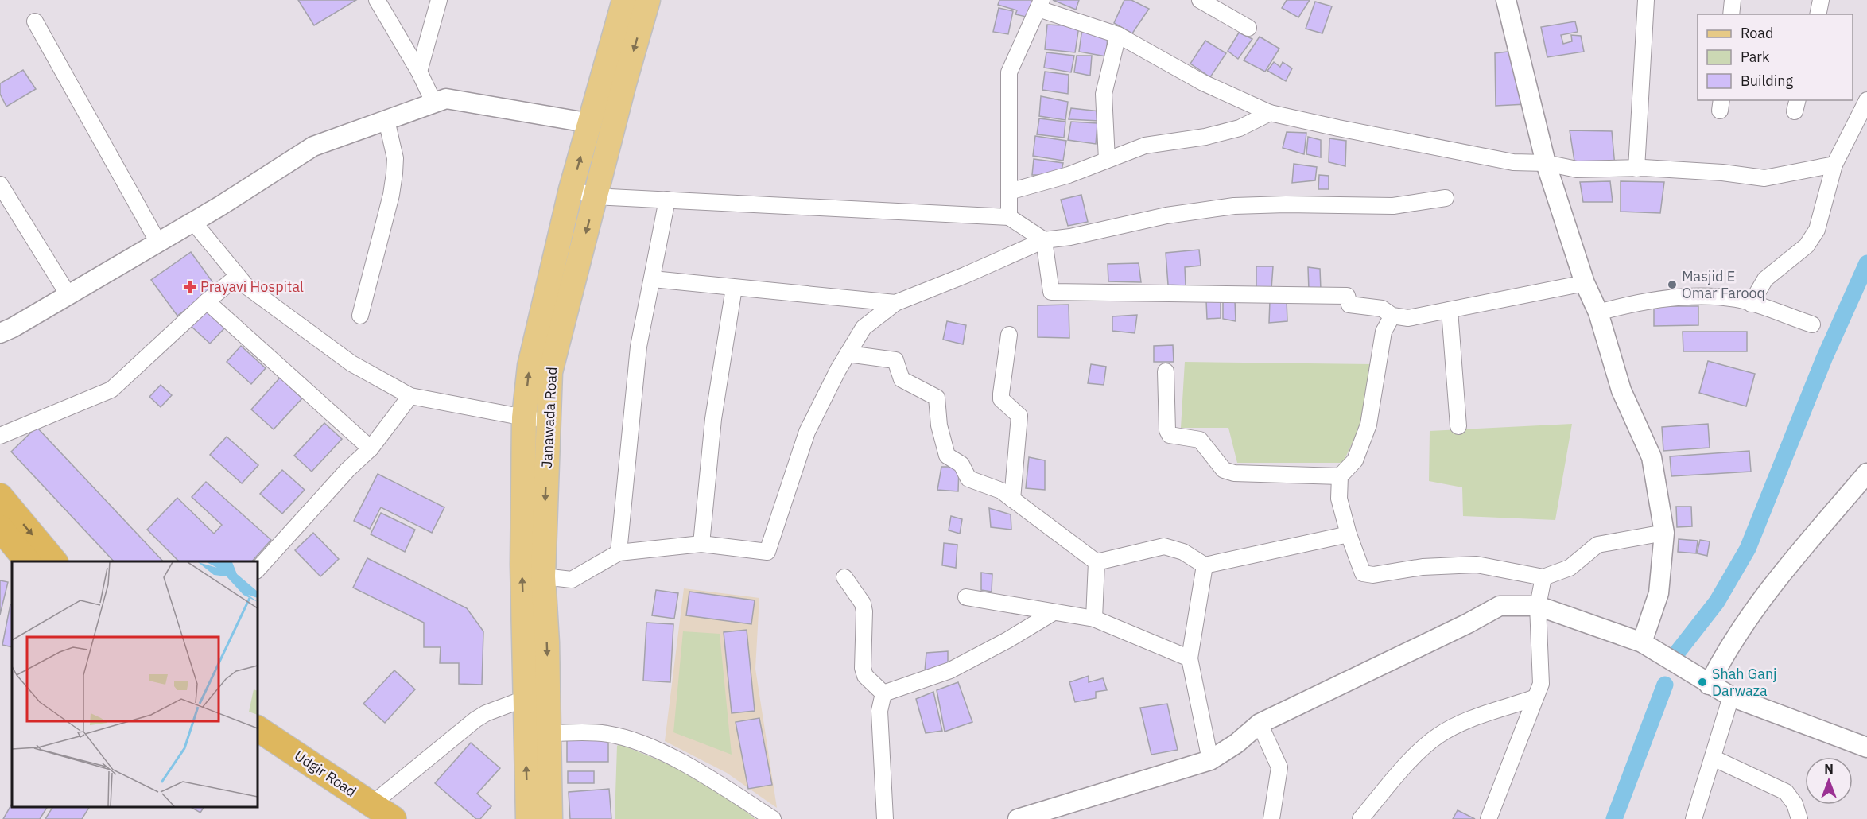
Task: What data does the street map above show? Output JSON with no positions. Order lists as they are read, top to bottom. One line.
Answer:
{"streets":{"highway":["Udgir Road"],"main road":["Janawada Road"]},"places":{"other":["Masjid E Omar Farooq","Shah Ganj Darwaza"],"health":["Prayavi Hospital"]},"legend":["Road","Park","Building"],"north":"top"}
